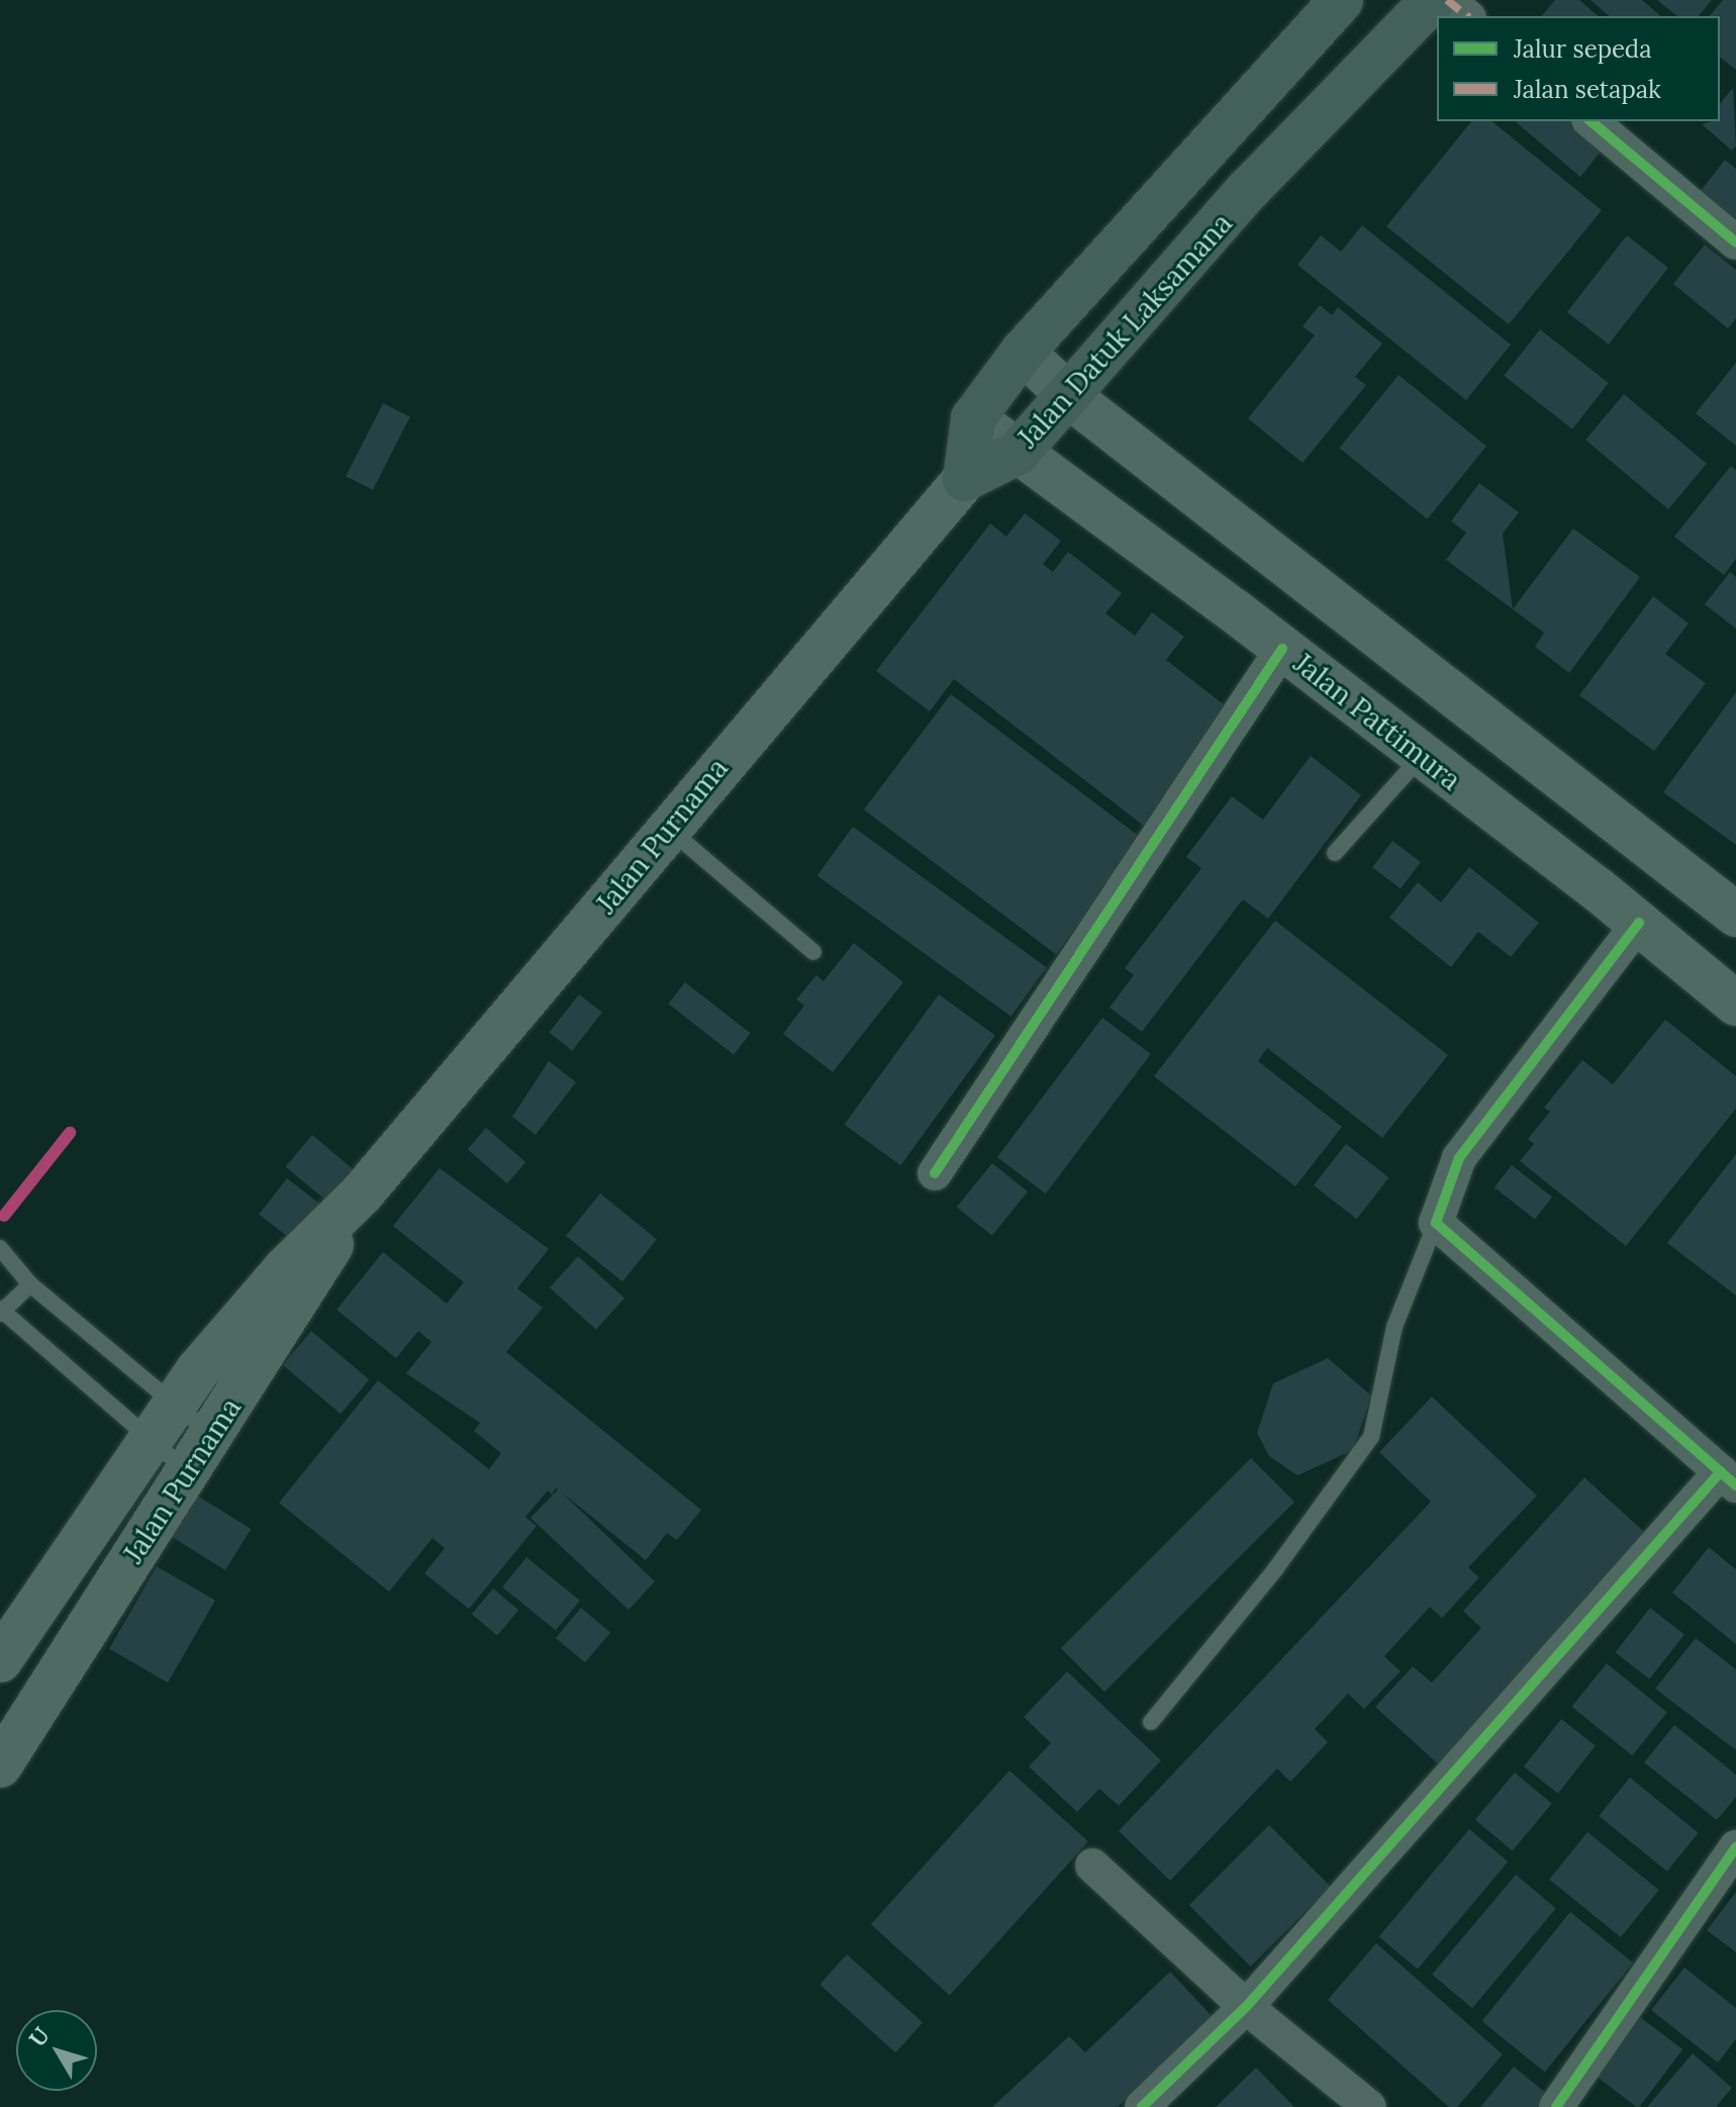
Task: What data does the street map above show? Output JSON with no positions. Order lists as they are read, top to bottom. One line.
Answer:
{"streets":{"highway":["Jalan Datuk Laksamana"],"main road":["Jalan Pattimura","Jalan Purnama"]},"crossings":[["Jalan Datuk Laksamana","Jalan Pattimura"],["Jalan Datuk Laksamana","Jalan Purnama"]],"legend":["Jalur sepeda","Jalan setapak"],"north":"top left"}
